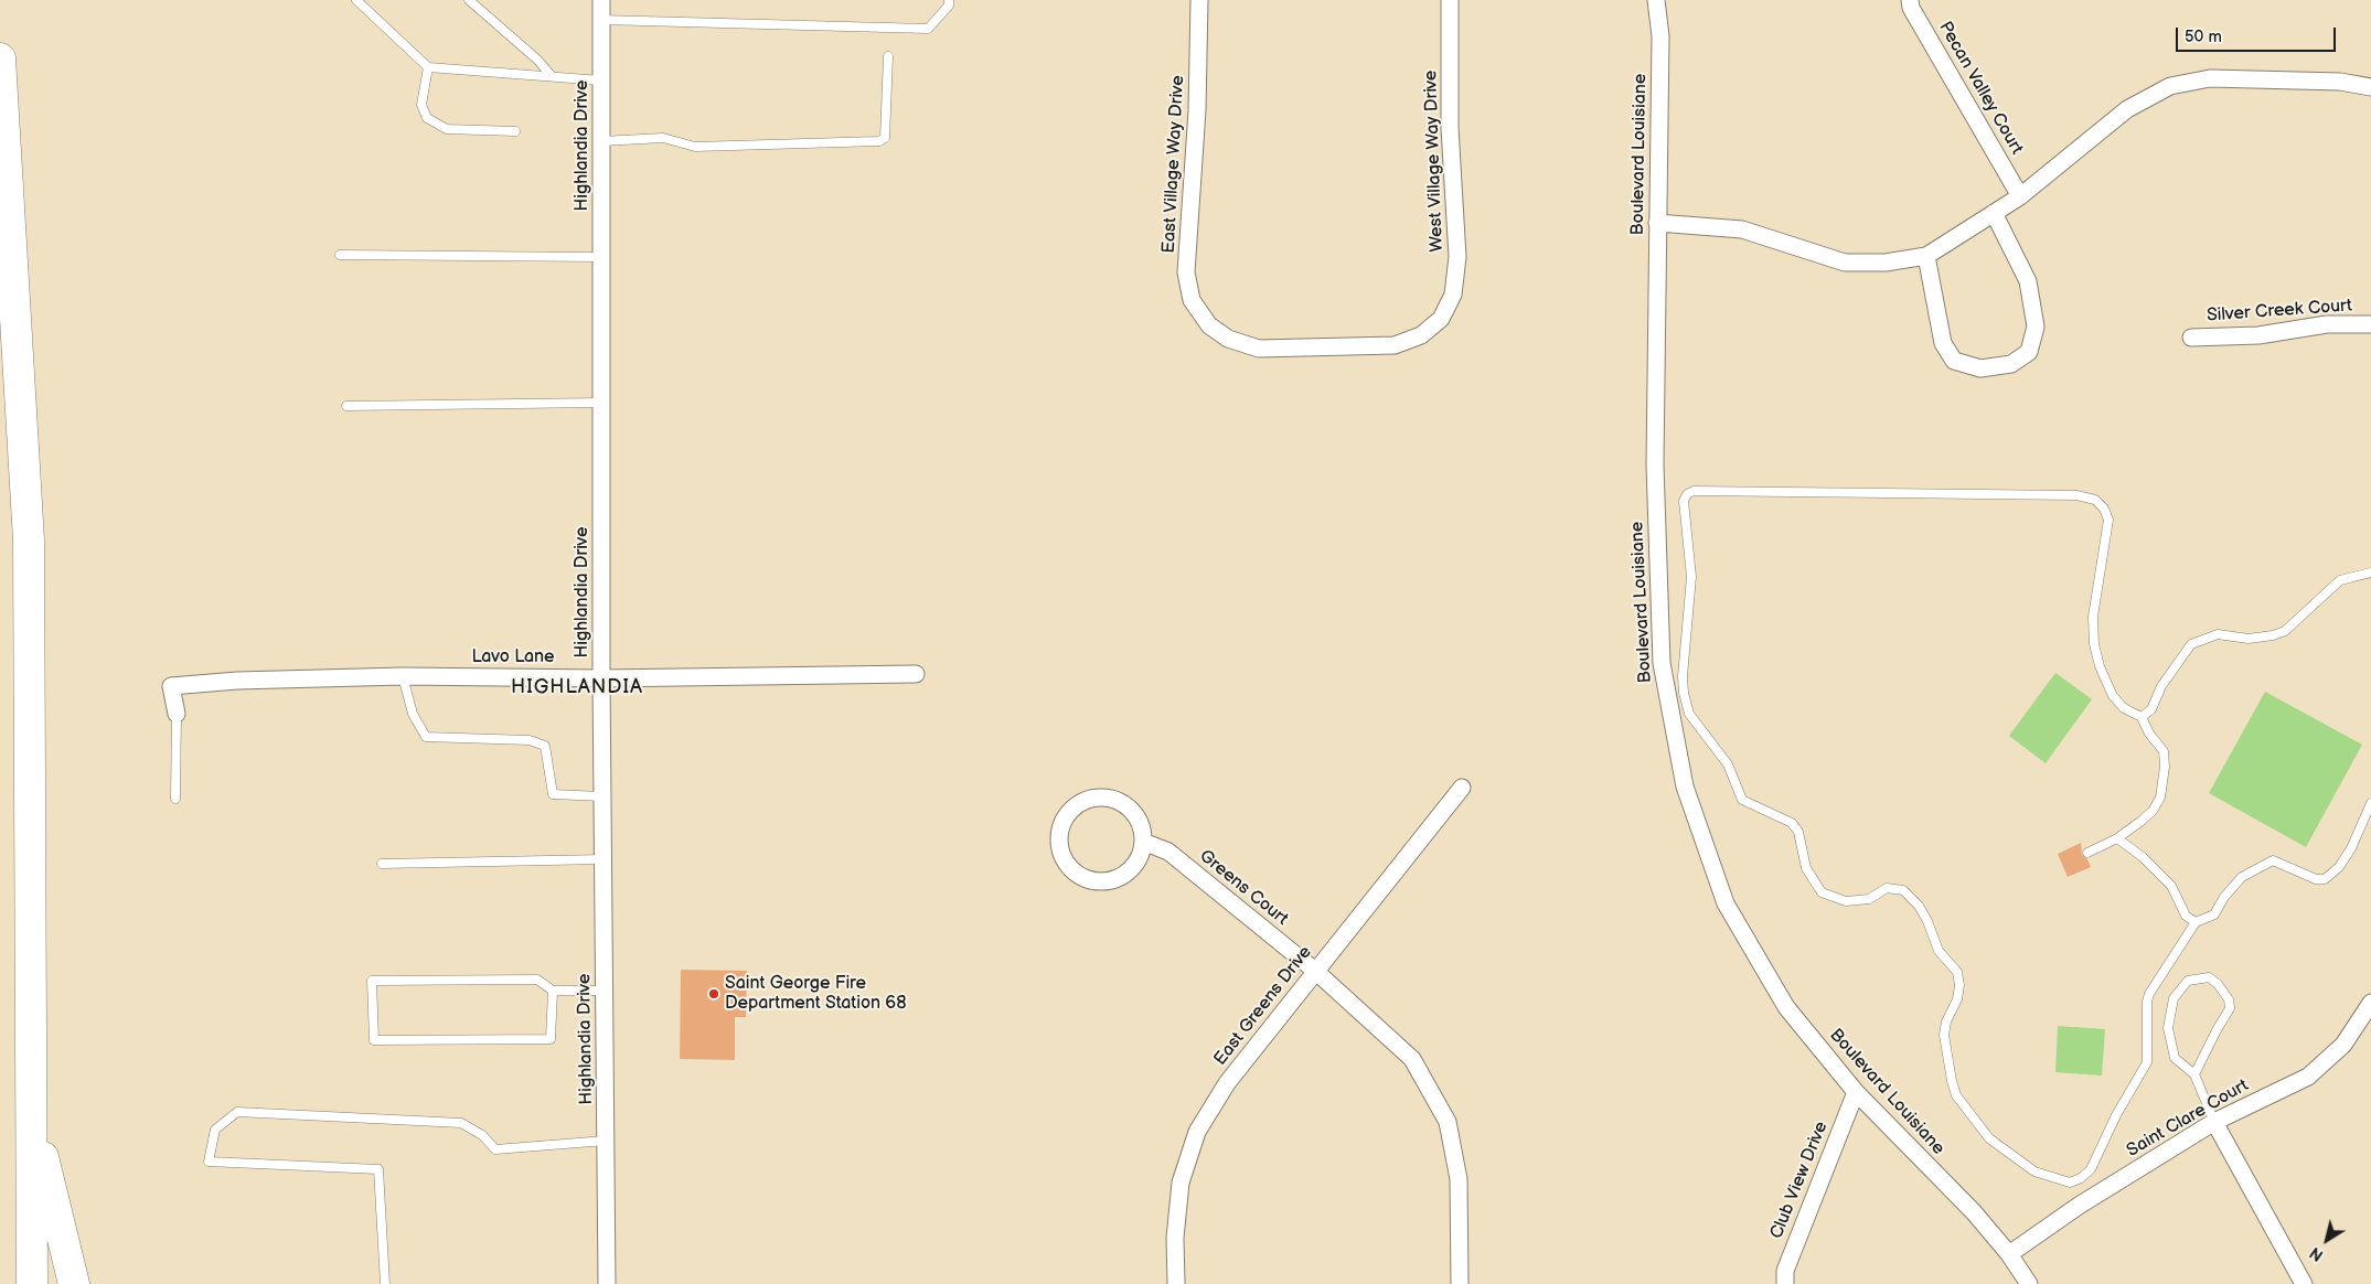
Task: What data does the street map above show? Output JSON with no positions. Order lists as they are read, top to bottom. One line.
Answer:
{"streets":{"street":["Pecan Valley Court","Highlandia Drive","Boulevard Louisiane","West Village Way Drive","East Village Way Drive","Silver Creek Court","Lavo Lane","Greens Court","East Greens Drive","Saint Clare Court","Club View Drive"]},"crossings":[["Highlandia Drive","Lavo Lane"],["Boulevard Louisiane","Saint Clare Court"],["Boulevard Louisiane","Club View Drive"],["West Village Way Drive","East Village Way Drive"],["Greens Court","East Greens Drive"]],"districts":["HIGHLANDIA"],"places":["Saint George Fire Department Station 68"],"scale_bar":"50 m","north":"bottom left"}
